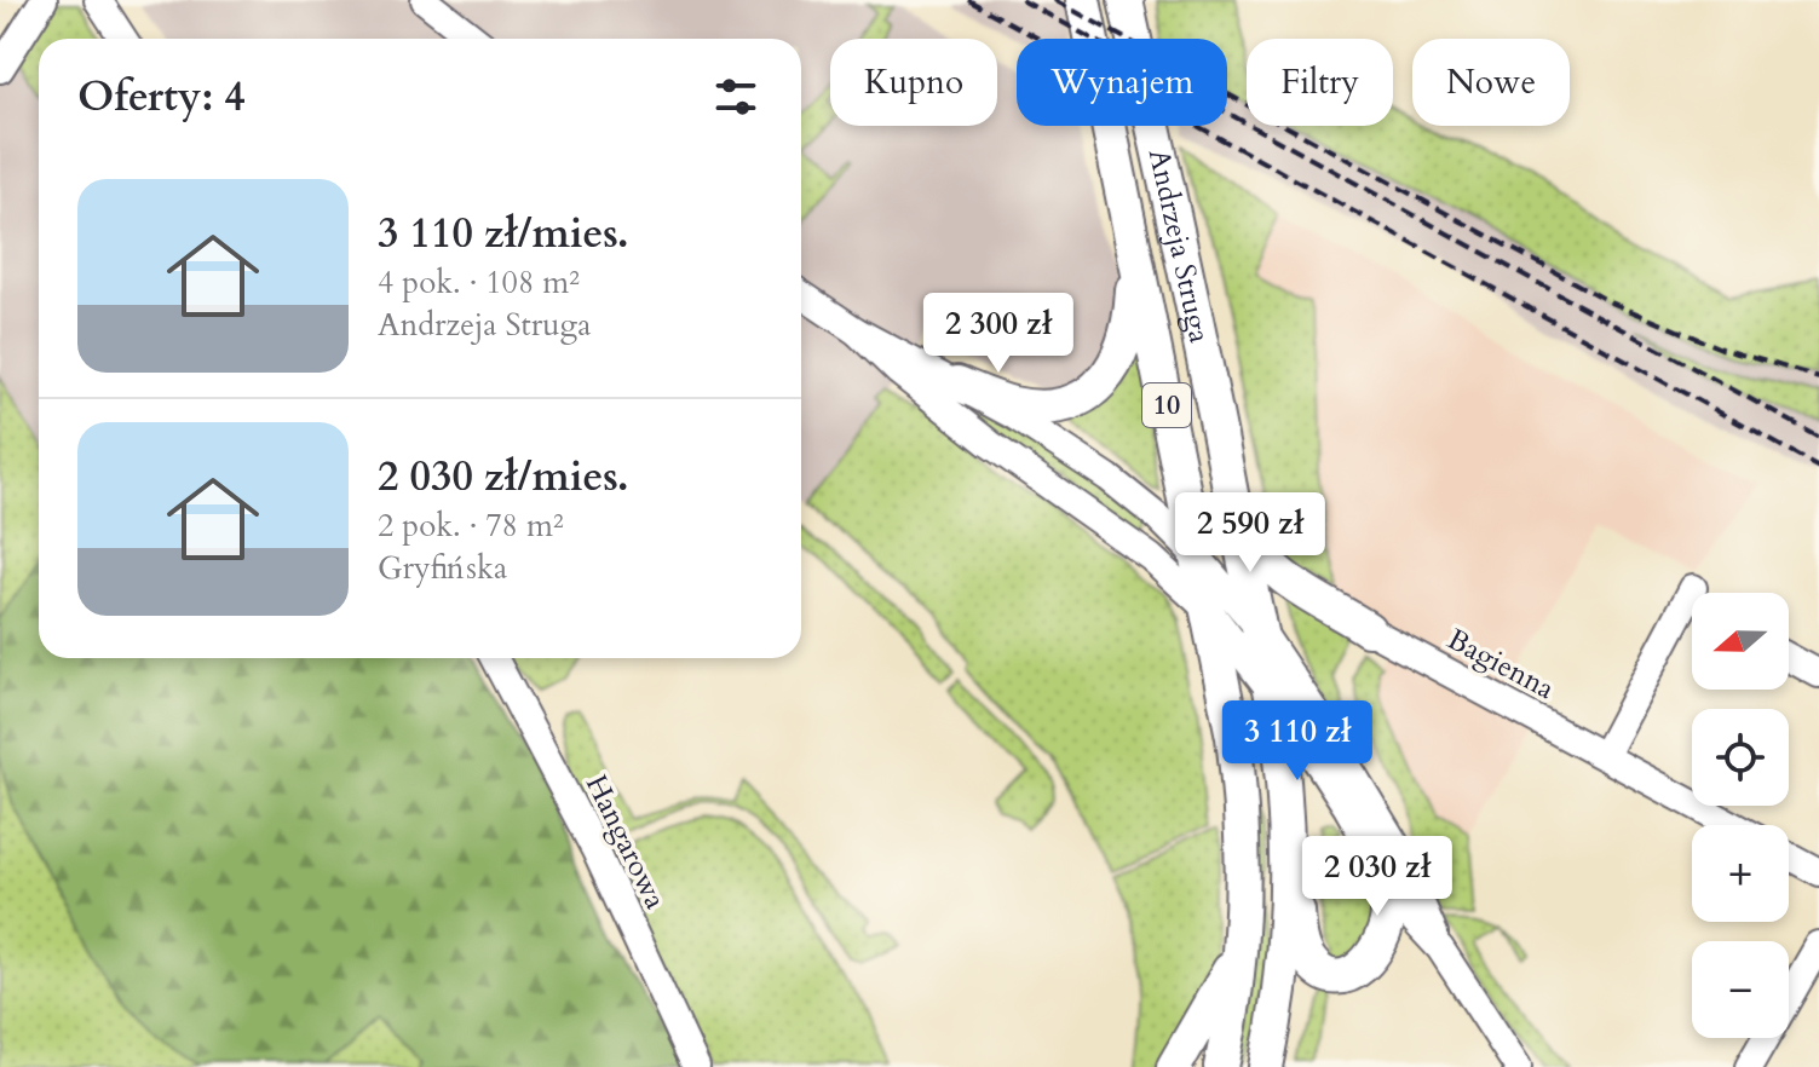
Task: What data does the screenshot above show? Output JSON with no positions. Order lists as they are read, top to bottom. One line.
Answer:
{"streets":{"main road":["Andrzeja Struga","10"],"street":["Bagienna","Hangarowa"]},"north":"left","page":{"chip":["Kupno","Wynajem","Filtry","Nowe"],"heading":"Oferty: 4","list":[{"name":"3 110 zł/mies.","note":"4 pok. · 108 m² · Andrzeja Struga"},{"name":"2 030 zł/mies.","note":"2 pok. · 78 m² · Gryfińska"}],"price":["2 300 zł","2 590 zł","3 110 zł","2 030 zł"],"map_buttons":["+","−"]}}
